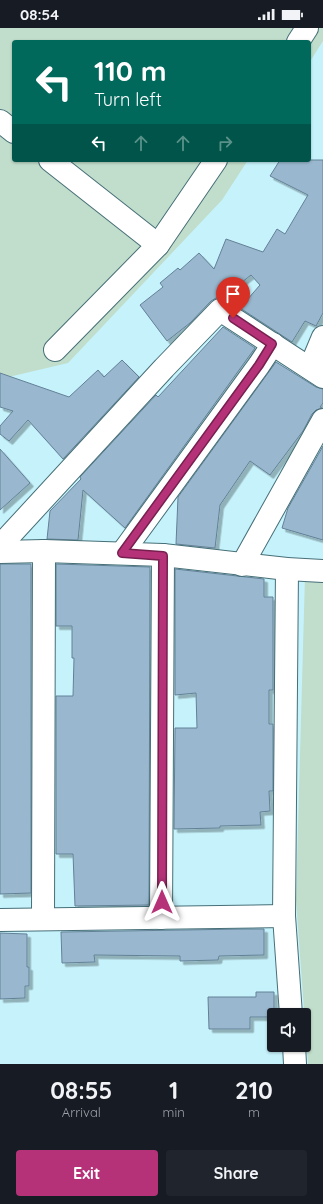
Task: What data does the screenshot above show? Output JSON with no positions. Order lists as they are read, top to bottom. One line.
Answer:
{"page":{"status":"08:54","turn":["110 m","Turn left"],"eta":["08:55","Arrival","1","min","210","m"],"buttons":["Exit","Share"]}}
